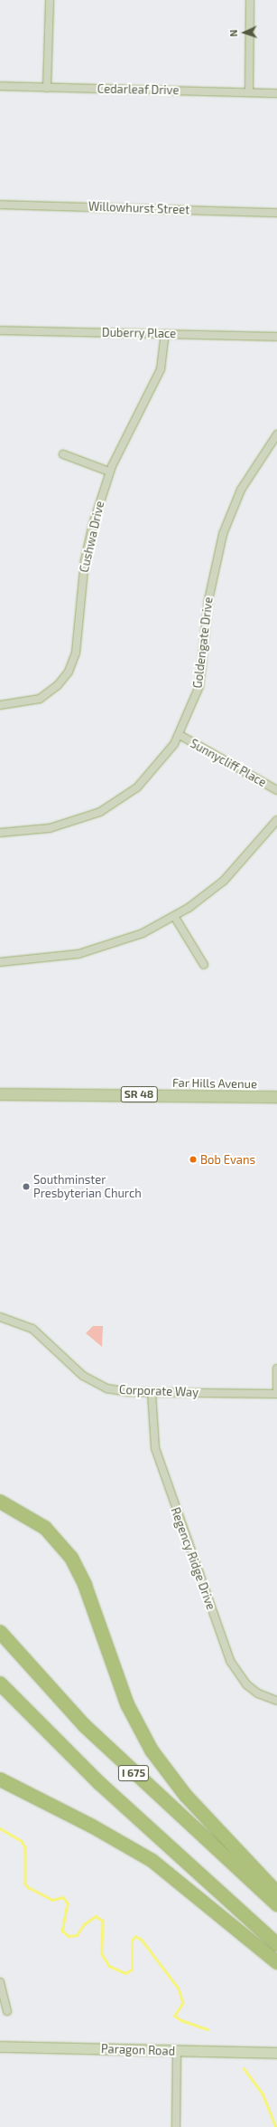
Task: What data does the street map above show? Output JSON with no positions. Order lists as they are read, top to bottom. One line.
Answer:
{"streets":{"highway":["I 675"],"main road":["Far Hills Avenue","SR 48"],"street":["Cedarleaf Drive","Willowhurst Street","Duberry Place","Cushwa Drive","Goldengate Drive","Sunnycliff Place","Corporate Way","Regency Ridge Drive","Paragon Road"]},"crossings":[["Duberry Place","Cushwa Drive"],["Goldengate Drive","Sunnycliff Place"],["Corporate Way","Regency Ridge Drive"]],"places":["Bob Evans","Southminster Presbyterian Church"],"north":"left"}
